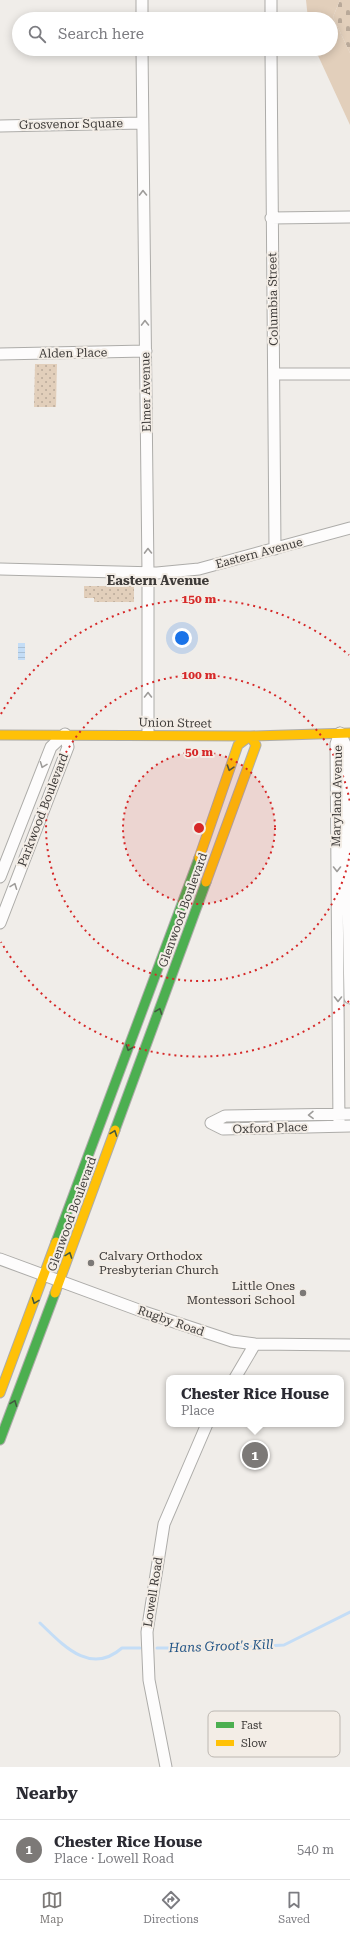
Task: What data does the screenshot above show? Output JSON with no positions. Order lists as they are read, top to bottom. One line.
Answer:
{"streets":{"street":["Grosvenor Square","Columbia Street","Alden Place","Elmer Avenue","Eastern Avenue","Union Street","Maryland Avenue","Parkwood Boulevard","Glenwood Boulevard","Oxford Place","Rugby Road","Lowell Road"]},"crossings":[["Grosvenor Square","Elmer Avenue"],["Columbia Street","Eastern Avenue"],["Alden Place","Elmer Avenue"],["Elmer Avenue","Eastern Avenue"],["Elmer Avenue","Union Street"],["Union Street","Maryland Avenue"],["Union Street","Parkwood Boulevard"],["Union Street","Glenwood Boulevard"],["Maryland Avenue","Oxford Place"],["Glenwood Boulevard","Rugby Road"]],"one_way":["Elmer Avenue"],"districts":["Eastern Avenue"],"water":["Hans Groot's Kill"],"places":["Calvary Orthodox Presbyterian Church","Little Ones Montessori School"],"legend":["Fast","Slow"],"page":{"search":"Search here","popup":["Chester Rice House","Place"],"pins":"1","heading":"Nearby","list":[{"mark":"1","name":"Chester Rice House","note":"Place · Lowell Road","value":"540 m"}],"nav":["Map","Directions","Saved"]},"rings":["150 m","100 m","50 m"]}
